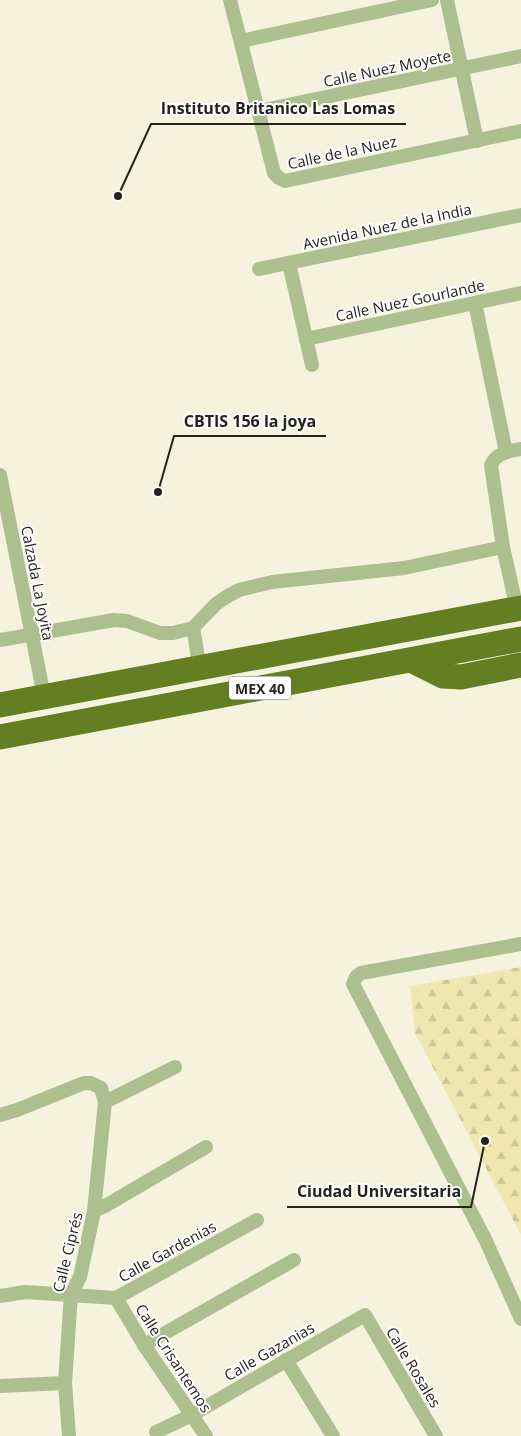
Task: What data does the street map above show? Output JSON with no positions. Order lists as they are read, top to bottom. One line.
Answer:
{"streets":{"highway":["MEX 40"],"street":["Calle Nuez Moyete","Calle de la Nuez","Avenida Nuez de la India","Calle Nuez Gourlande","Calzada La Joyita","Calle Gardenias","Calle Ciprés","Calle Gazanias","Calle Crisantemos","Calle Rosales"]},"crossings":[["Calle Nuez Moyete","Calle de la Nuez"],["Calzada La Joyita","MEX 40"],["Calle Gardenias","Calle Ciprés"],["Calle Gardenias","Calle Crisantemos"],["Calle Gazanias","Calle Crisantemos"],["Calle Gazanias","Calle Rosales"]],"places":["Instituto Britanico Las Lomas","CBTIS 156 la joya","Ciudad Universitaria"]}
